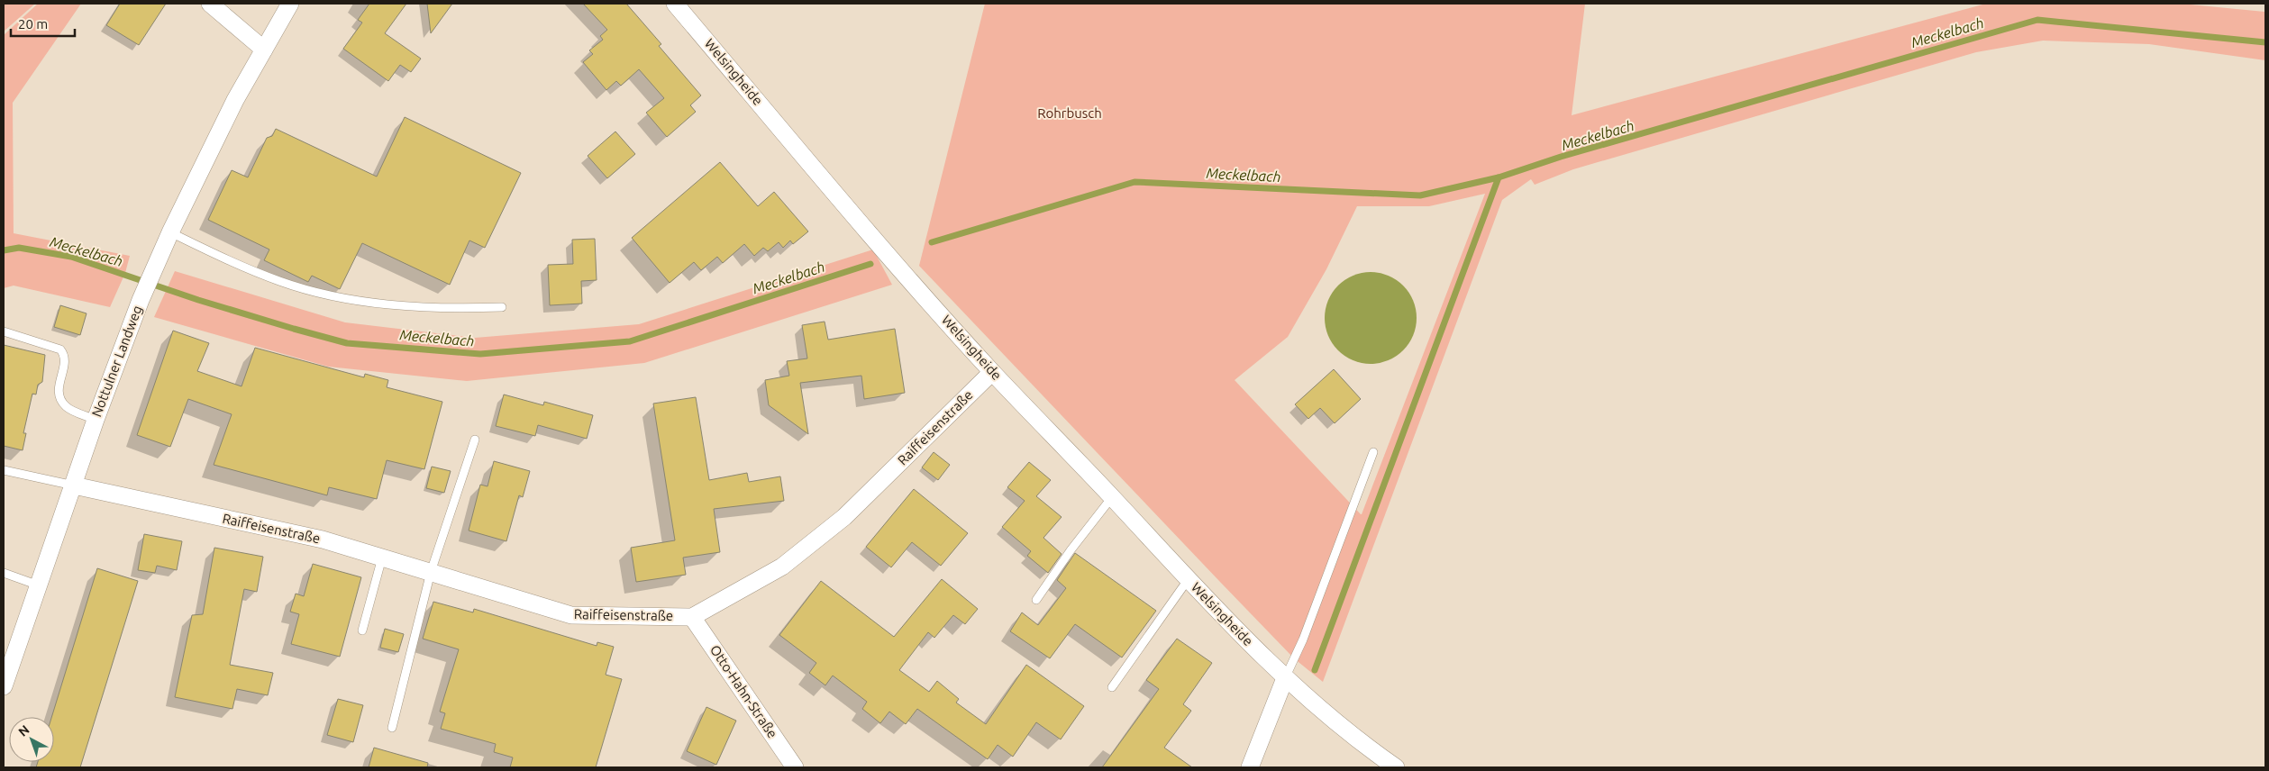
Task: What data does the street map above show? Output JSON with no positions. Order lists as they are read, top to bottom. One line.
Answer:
{"streets":{"street":["Welsingheide","Nottulner Landweg","Raiffeisenstraße","Otto-Hahn-Straße"]},"crossings":[["Welsingheide","Raiffeisenstraße"],["Nottulner Landweg","Raiffeisenstraße"],["Raiffeisenstraße","Otto-Hahn-Straße"]],"water":["Meckelbach"],"parks":["Rohrbusch"],"scale_bar":"20 m","north":"top left"}
